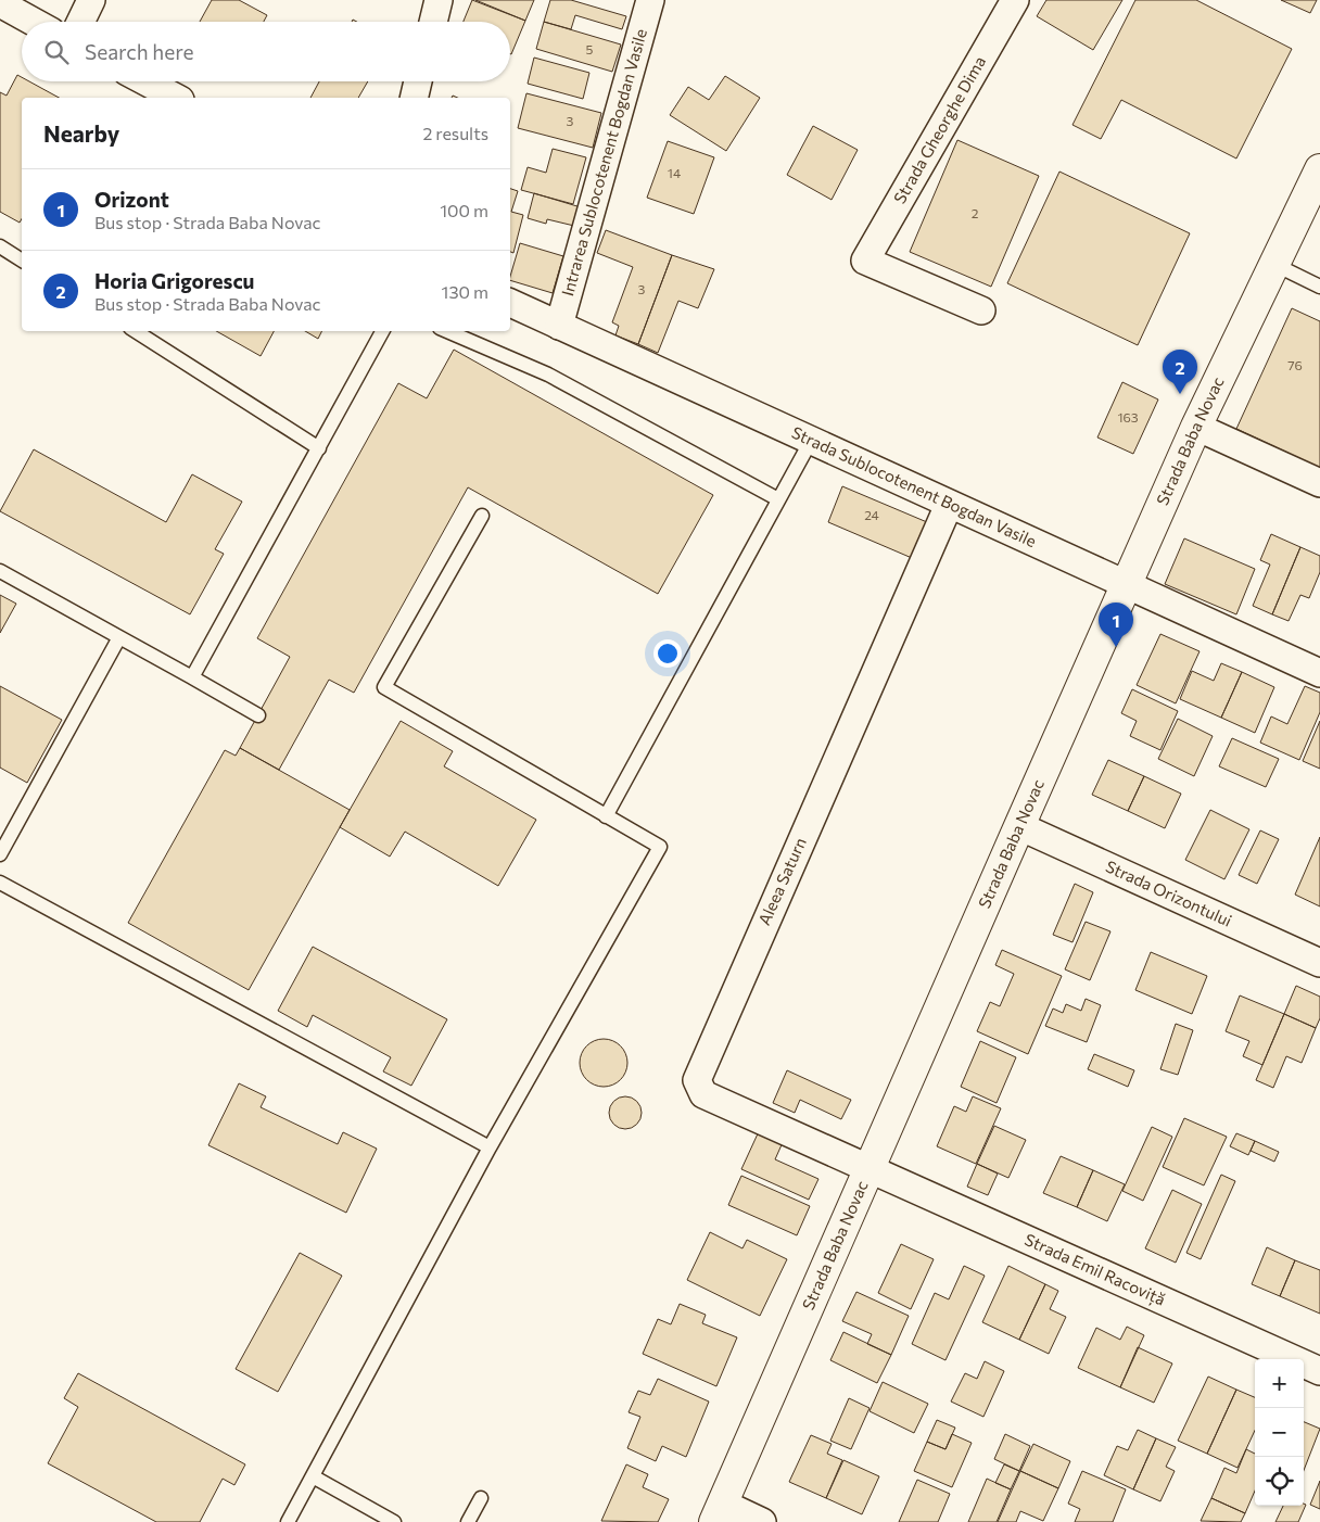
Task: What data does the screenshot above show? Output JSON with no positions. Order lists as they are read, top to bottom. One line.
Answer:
{"streets":{"main road":["Strada Baba Novac"],"street":["Strada Gheorghe Dima","Intrarea Sublocotenent Bogdan Vasile","Strada Sublocotenent Bogdan Vasile","Aleea Saturn","Strada Orizontului","Strada Emil Racoviță"]},"crossings":[["Intrarea Sublocotenent Bogdan Vasile","Strada Sublocotenent Bogdan Vasile"],["Strada Baba Novac","Strada Sublocotenent Bogdan Vasile"],["Strada Baba Novac","Aleea Saturn"],["Strada Baba Novac","Strada Orizontului"],["Strada Baba Novac","Strada Emil Racoviță"],["Strada Sublocotenent Bogdan Vasile","Aleea Saturn"],["Aleea Saturn","Strada Emil Racoviță"]],"house_numbers":["5","3","14","2","3","76","163","24"],"page":{"search":"Search here","heading":["Nearby","2 results"],"list":[{"mark":"1","name":"Orizont","note":"Bus stop · Strada Baba Novac","value":"100 m"},{"mark":"2","name":"Horia Grigorescu","note":"Bus stop · Strada Baba Novac","value":"130 m"}],"pins":["2","1"],"map_buttons":["+","−"]}}
